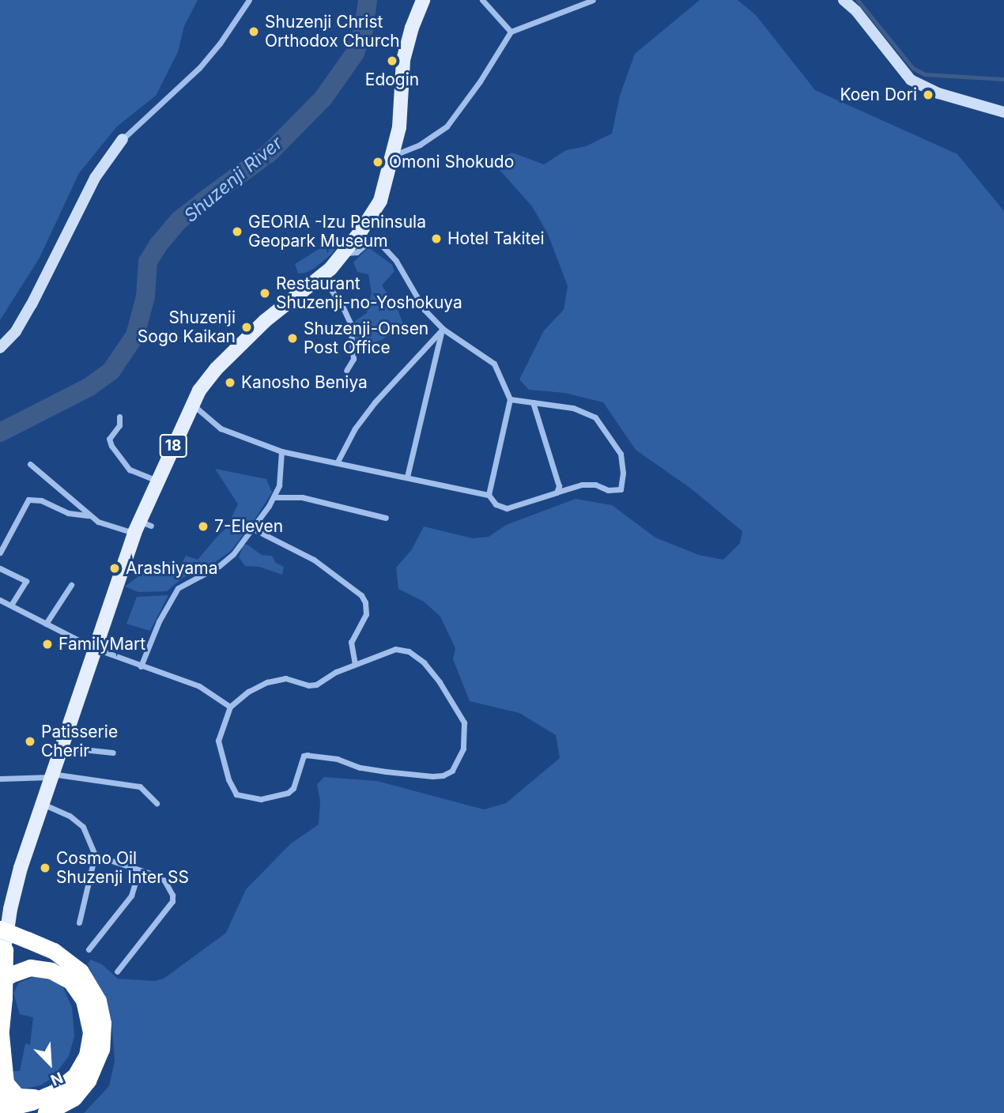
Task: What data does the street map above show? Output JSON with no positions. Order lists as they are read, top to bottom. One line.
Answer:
{"streets":{"main road":["18"]},"water":["Shuzenji River"],"places":["Shuzenji Christ Orthodox Church","Edogin","Koen Dori","Omoni Shokudo","GEORIA -Izu Peninsula Geopark Museum","Hotel Takitei","Restaurant Shuzenji-no-Yoshokuya","Shuzenji Sogo Kaikan","Shuzenji-Onsen Post Office","Kanosho Beniya","7-Eleven","Arashiyama","FamilyMart","Patisserie Cherir","Cosmo Oil Shuzenji Inter SS"],"north":"bottom right"}
